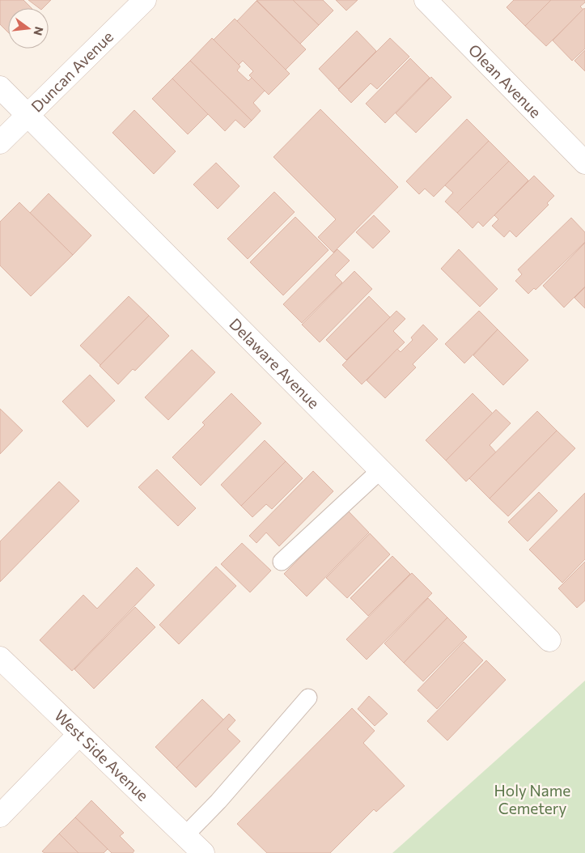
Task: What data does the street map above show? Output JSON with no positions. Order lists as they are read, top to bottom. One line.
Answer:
{"streets":{"street":["Duncan Avenue","Olean Avenue","Delaware Avenue","West Side Avenue"]},"crossings":[["Duncan Avenue","Delaware Avenue"]],"parks":["Holy Name Cemetery"],"north":"right"}
